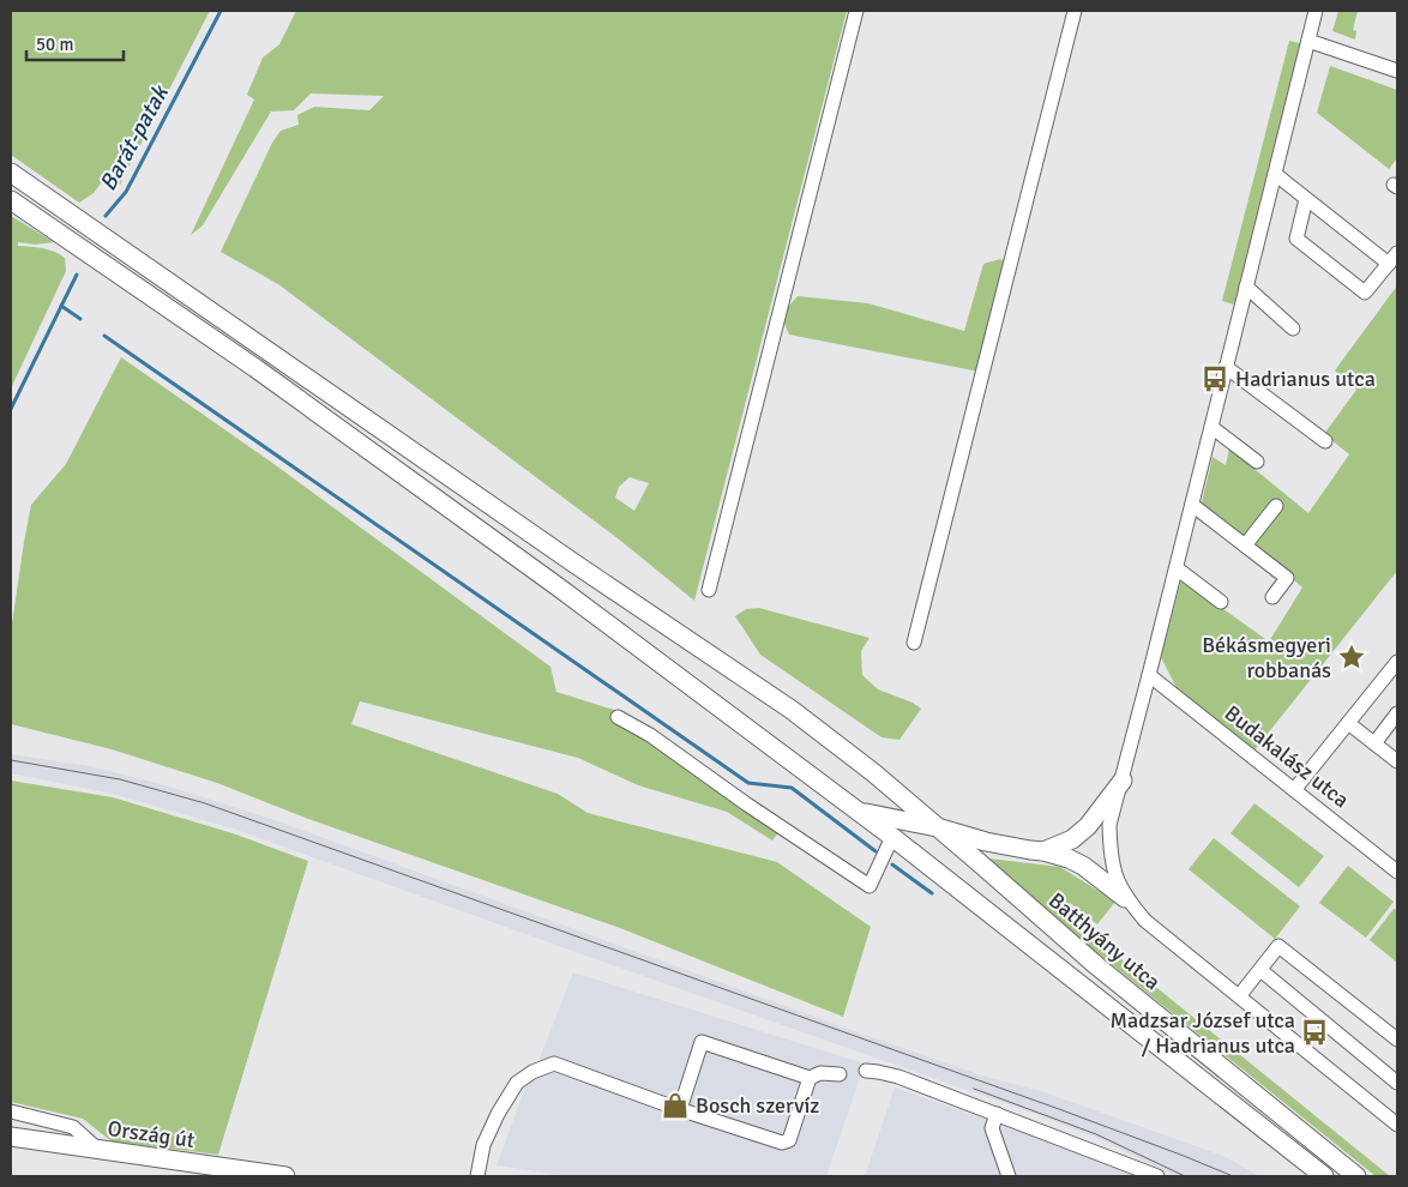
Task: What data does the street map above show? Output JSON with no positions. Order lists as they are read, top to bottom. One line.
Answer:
{"streets":{"main road":["Batthyány utca","Ország út"],"street":["Budakalász utca"]},"water":["Barát-patak"],"places":{"bus stop":["Hadrianus utca","Madzsar József utca / Hadrianus utca"],"place":["Békásmegyeri robbanás"],"shop":["Bosch szervíz"]},"scale_bar":"50 m"}
